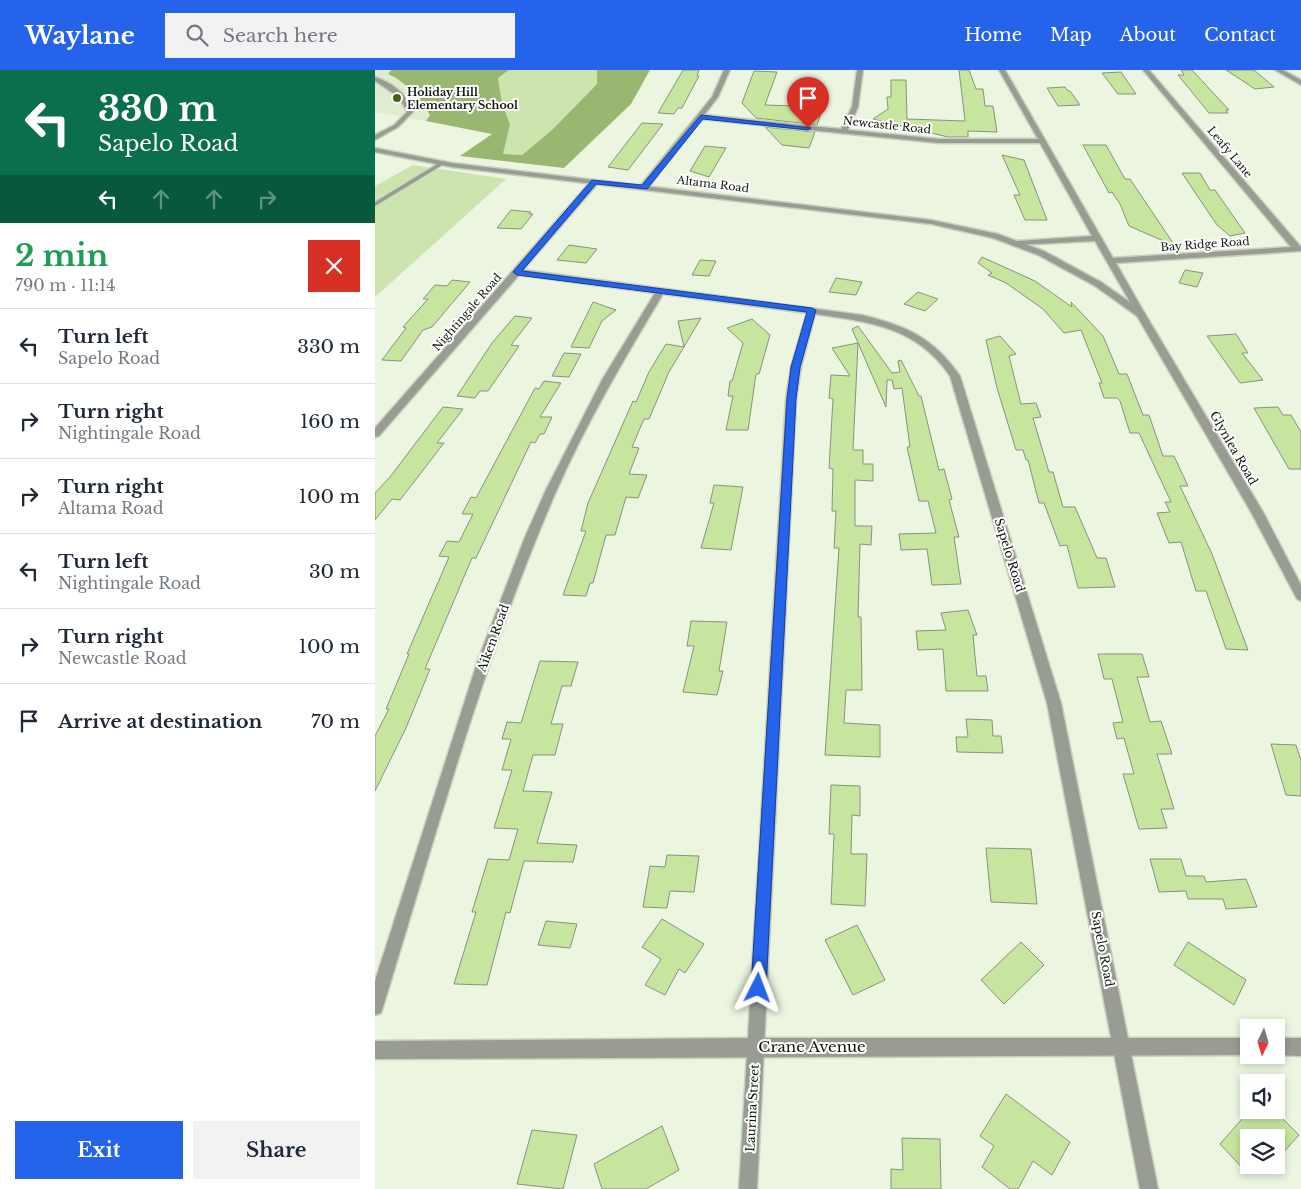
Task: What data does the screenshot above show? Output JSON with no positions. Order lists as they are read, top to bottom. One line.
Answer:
{"streets":{"street":["Newcastle Road","Leafy Lane","Altama Road","Bay Ridge Road","Nightingale Road","Glynlea Road","Sapelo Road","Aiken Road","Crane Avenue","Laurina Street"]},"crossings":[["Newcastle Road","Glynlea Road"],["Leafy Lane","Bay Ridge Road"],["Altama Road","Nightingale Road"],["Altama Road","Glynlea Road"],["Bay Ridge Road","Glynlea Road"],["Nightingale Road","Sapelo Road"],["Sapelo Road","Aiken Road"],["Sapelo Road","Crane Avenue"],["Sapelo Road","Laurina Street"],["Crane Avenue","Laurina Street"]],"places":["Holiday Hill Elementary School"],"north":"bottom","page":{"header":"Waylane","search":"Search here","nav":["Home","Map","About","Contact"],"turn":["330 m","Sapelo Road"],"heading":["2 min","790 m · 11:14"],"list":[{"name":"Turn left","note":"Sapelo Road","value":"330 m"},{"name":"Turn right","note":"Nightingale Road","value":"160 m"},{"name":"Turn right","note":"Altama Road","value":"100 m"},{"name":"Turn left","note":"Nightingale Road","value":"30 m"},{"name":"Turn right","note":"Newcastle Road","value":"100 m"},{"name":"Arrive at destination","value":"70 m"}],"buttons":["Exit","Share"]}}
